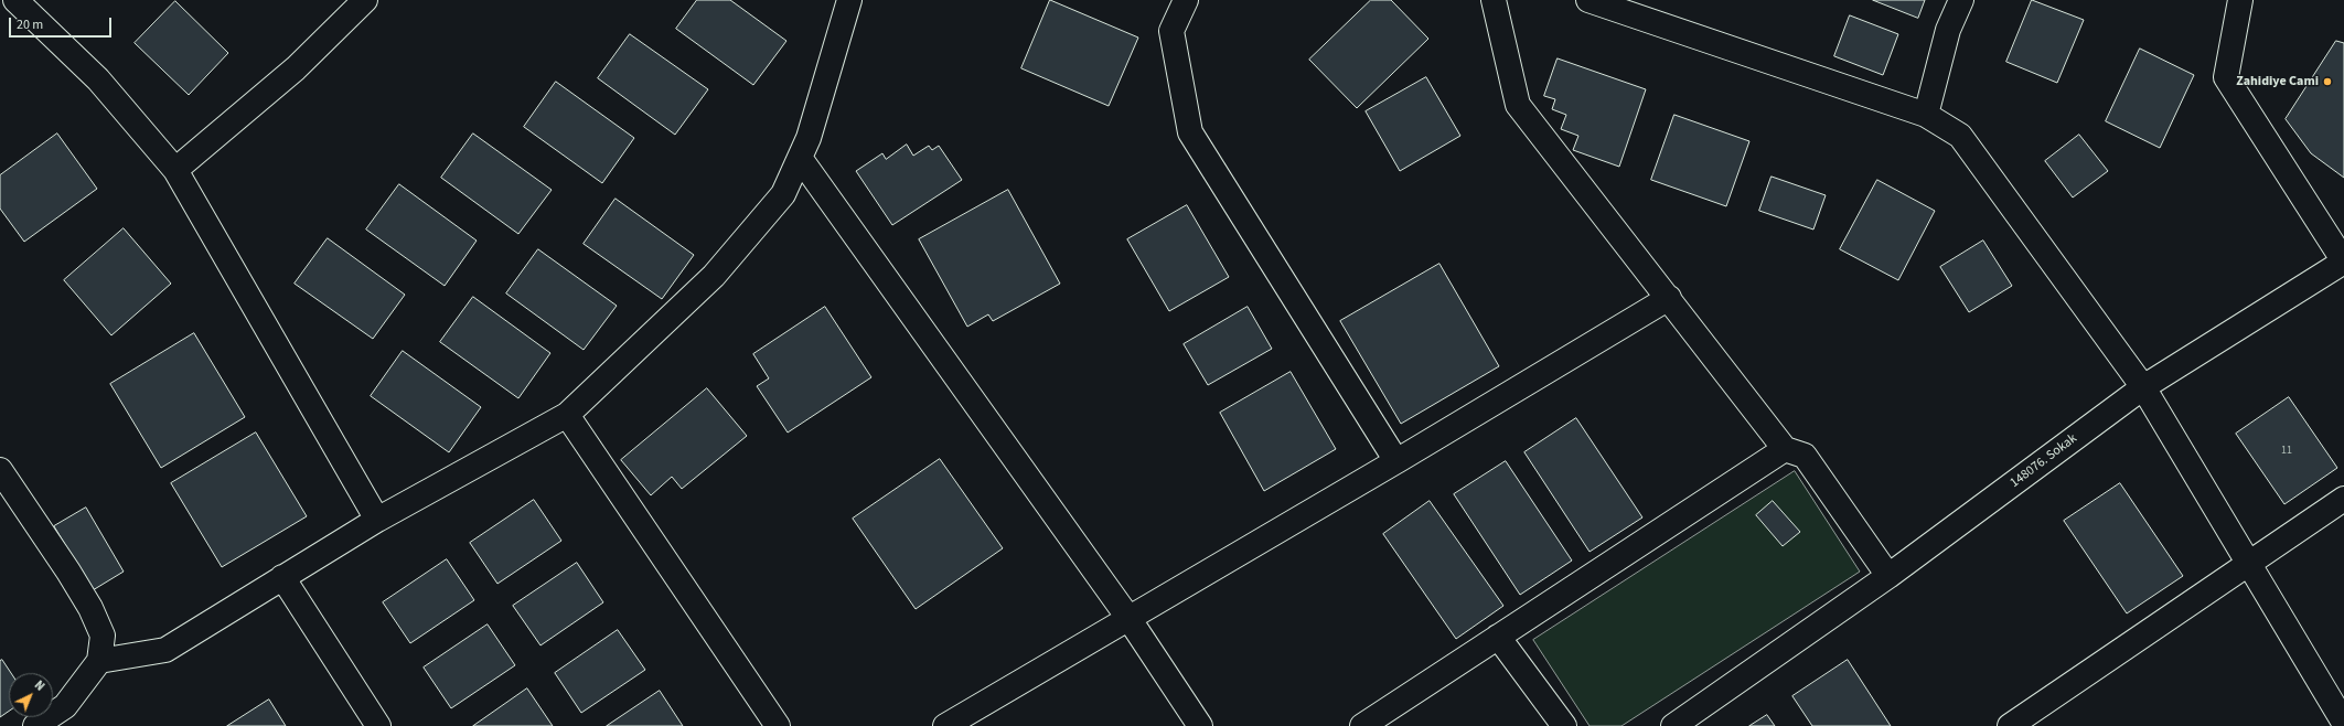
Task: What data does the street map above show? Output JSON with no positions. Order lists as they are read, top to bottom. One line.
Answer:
{"streets":{"street":["148076. Sokak"]},"places":["Zahidiye Cami"],"house_numbers":["11"],"scale_bar":"20 m","north":"top right"}
